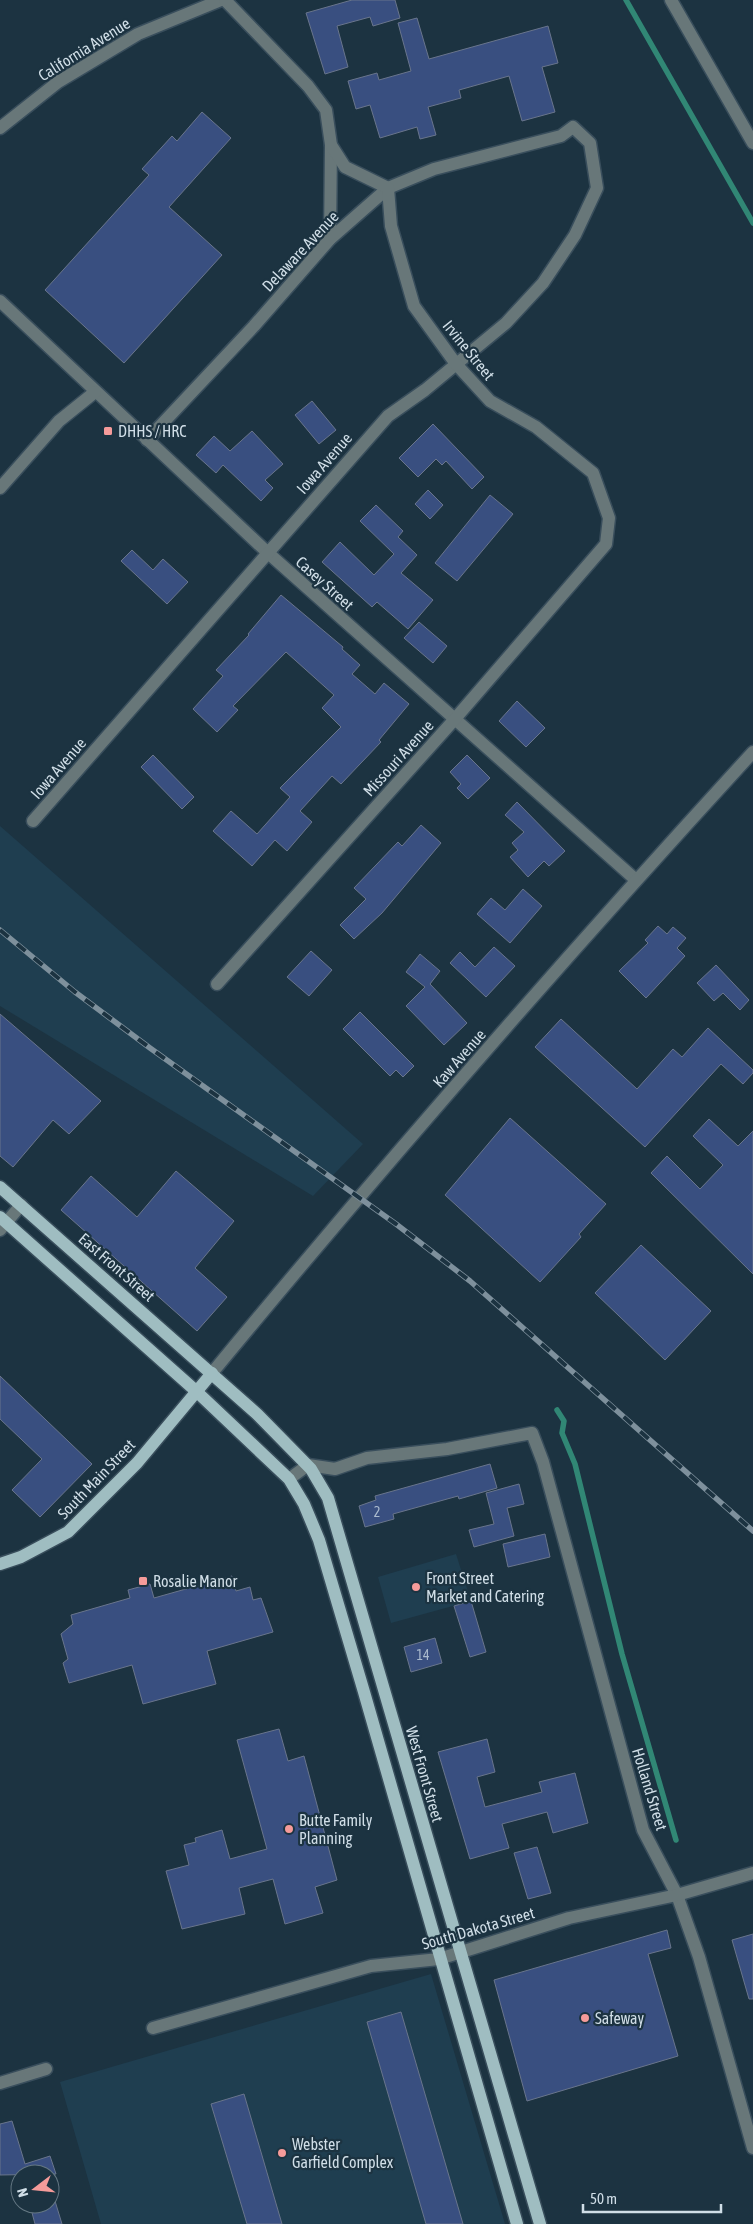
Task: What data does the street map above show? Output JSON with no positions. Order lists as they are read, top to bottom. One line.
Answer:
{"streets":{"main road":["Kaw Avenue","East Front Street","South Main Street","West Front Street"],"street":["California Avenue","Delaware Avenue","Irvine Street","Iowa Avenue","Casey Street","Missouri Avenue","Holland Street","South Dakota Street"]},"crossings":[["Delaware Avenue","Irvine Street"],["Delaware Avenue","Iowa Avenue"],["Delaware Avenue","Casey Street"],["Irvine Street","Iowa Avenue"],["Irvine Street","Missouri Avenue"],["Iowa Avenue","Casey Street"],["Casey Street","Missouri Avenue"],["Casey Street","Kaw Avenue"],["Kaw Avenue","East Front Street"],["Kaw Avenue","South Main Street"],["Kaw Avenue","West Front Street"],["East Front Street","West Front Street"],["West Front Street","Holland Street"],["West Front Street","South Dakota Street"],["Holland Street","South Dakota Street"]],"places":{"transit":["DHHS / HRC","Rosalie Manor"],"other":["Front Street Market and Catering","Butte Family Planning","Safeway","Webster Garfield Complex"]},"house_numbers":["2","14"],"scale_bar":"50 m","north":"left"}
